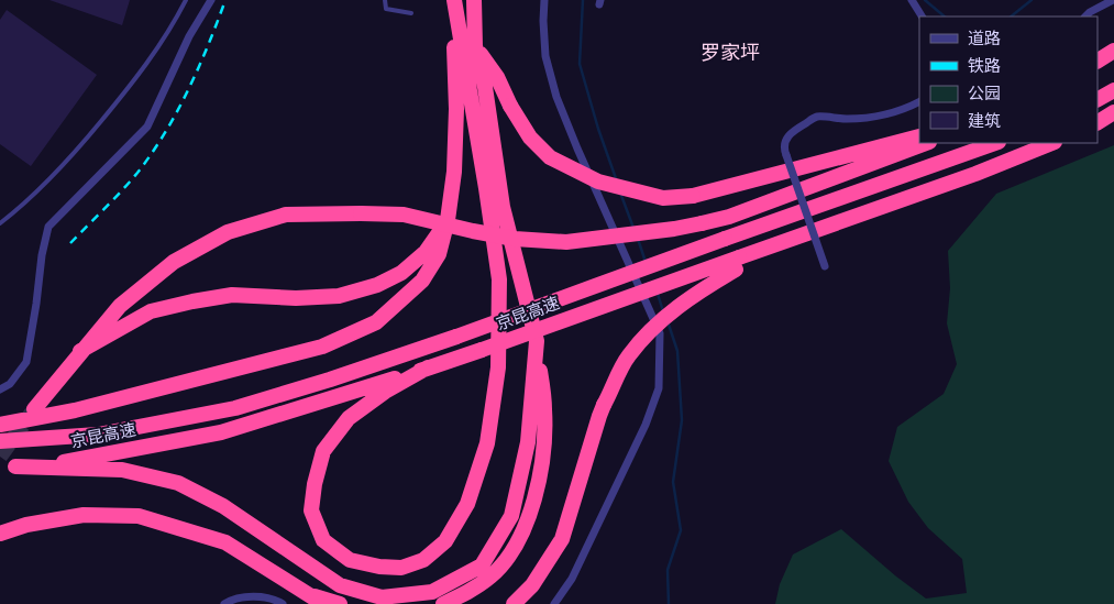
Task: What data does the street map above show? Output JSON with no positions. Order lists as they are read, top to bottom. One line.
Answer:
{"streets":{"highway":["京昆高速"]},"districts":["罗家坪"],"legend":["道路","铁路","公园","建筑"]}
